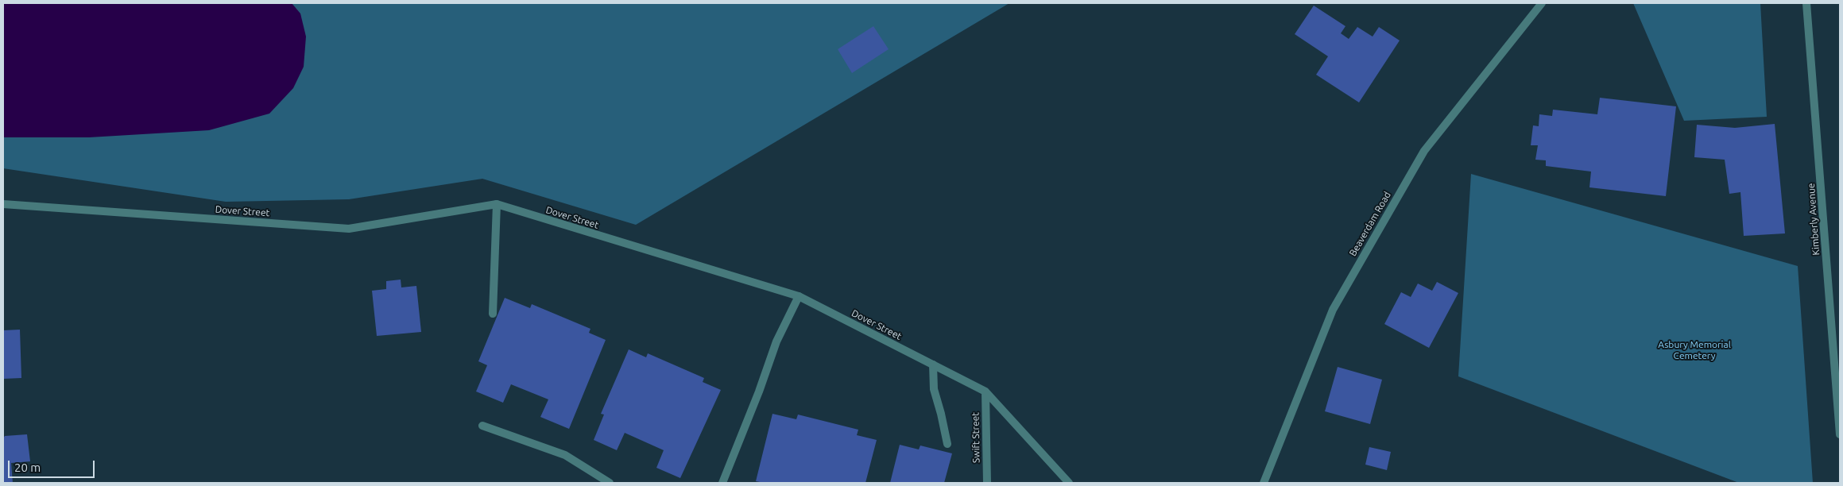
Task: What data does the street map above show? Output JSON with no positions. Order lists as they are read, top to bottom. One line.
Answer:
{"streets":{"street":["Dover Street","Kimberly Avenue","Beaverdam Road","Swift Street"]},"crossings":[["Dover Street","Swift Street"]],"parks":["Asbury Memorial Cemetery"],"scale_bar":"20 m"}
